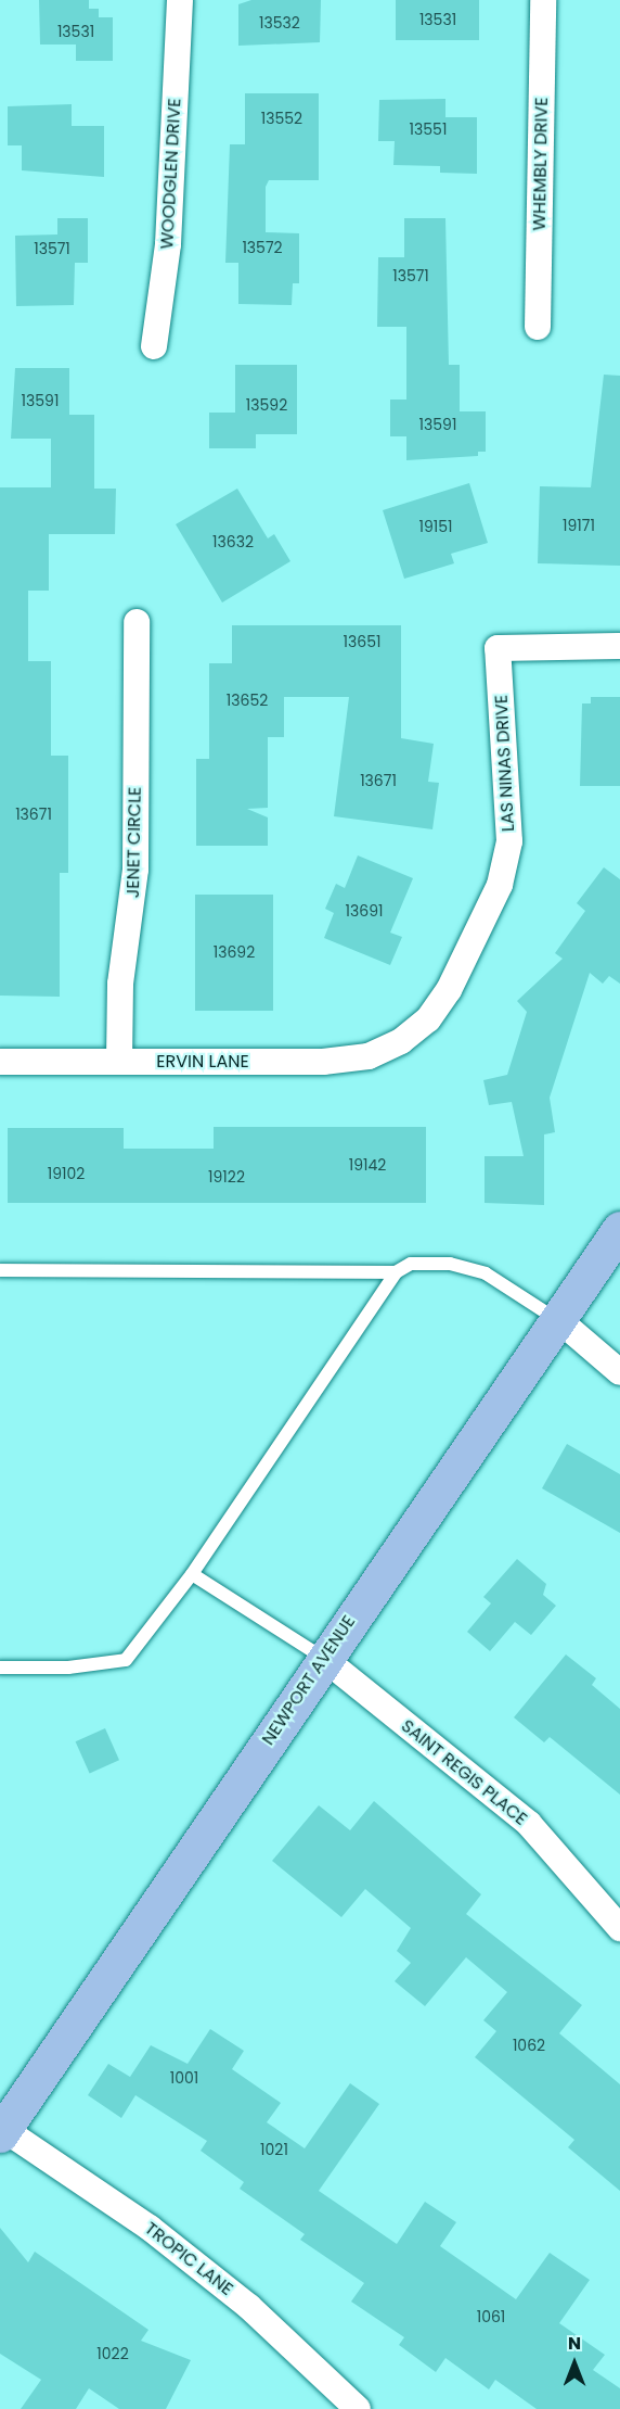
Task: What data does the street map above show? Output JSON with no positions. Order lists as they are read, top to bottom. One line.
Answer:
{"streets":{"main road":["NEWPORT AVENUE"],"street":["WHEMBLY DRIVE","WOODGLEN DRIVE","LAS NINAS DRIVE","JENET CIRCLE","ERVIN LANE","SAINT REGIS PLACE","TROPIC LANE"]},"crossings":[["LAS NINAS DRIVE","ERVIN LANE"],["JENET CIRCLE","ERVIN LANE"],["NEWPORT AVENUE","SAINT REGIS PLACE"],["NEWPORT AVENUE","TROPIC LANE"]],"house_numbers":["13531","13532","13531","13552","13551","13572","13571","13571","13591","13592","13591","19171","19151","13632","13651","13652","13671","13671","13691","13692","19142","19102","19122","1062","1001","1021","1061","1022"],"north":"top"}
